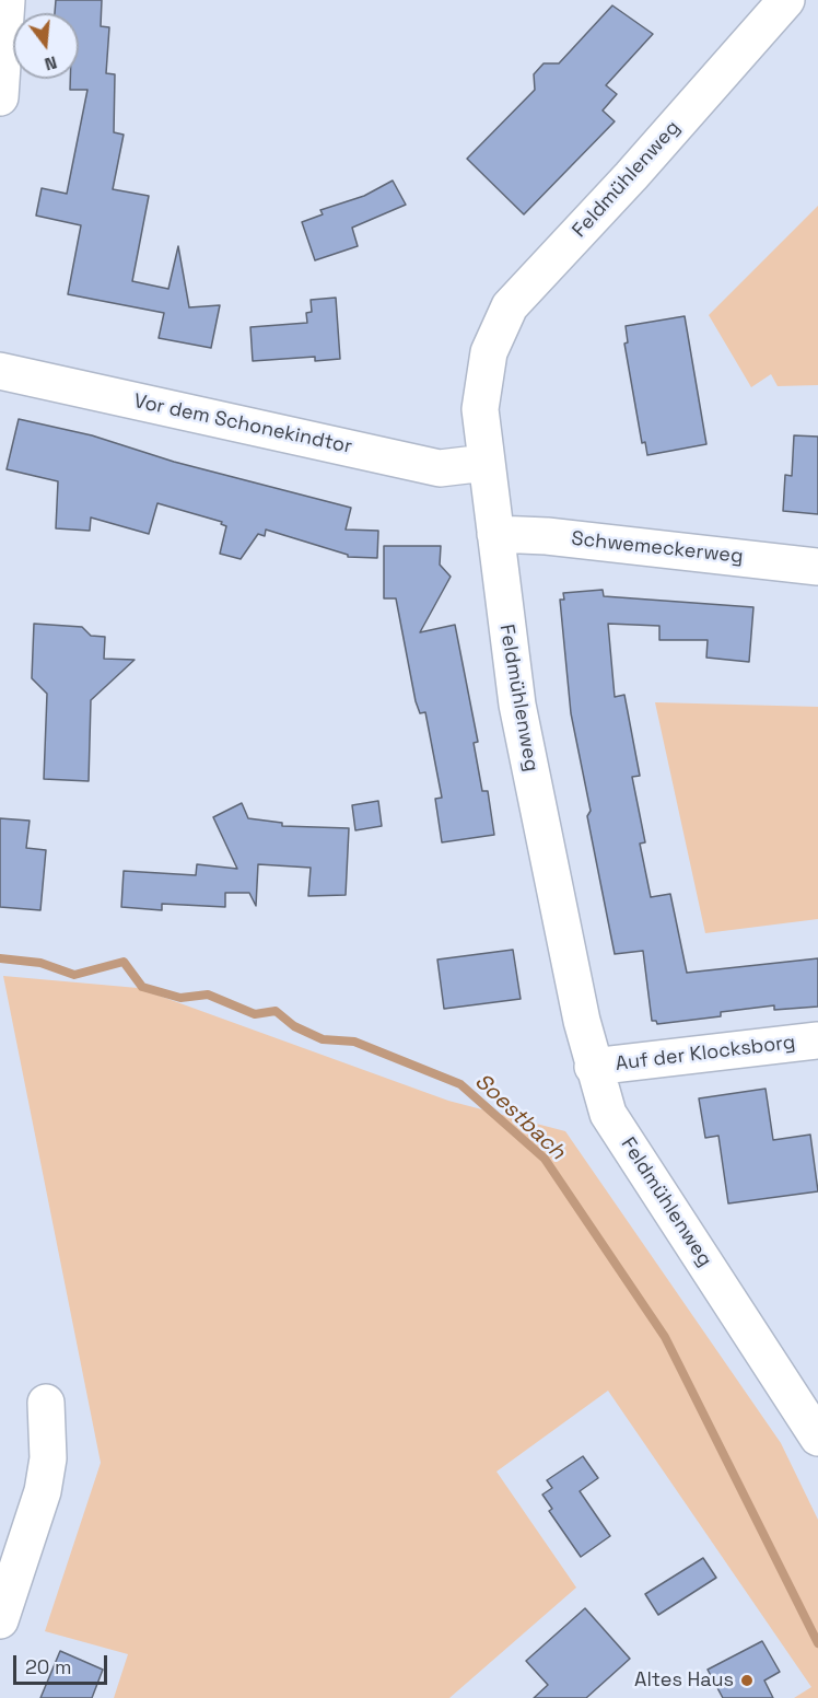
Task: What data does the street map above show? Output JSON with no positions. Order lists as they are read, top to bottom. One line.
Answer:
{"streets":{"street":["Feldmühlenweg","Vor dem Schonekindtor","Schwemeckerweg","Auf der Klocksborg"]},"crossings":[["Feldmühlenweg","Vor dem Schonekindtor"],["Feldmühlenweg","Schwemeckerweg"],["Feldmühlenweg","Auf der Klocksborg"]],"water":["Soestbach"],"places":["Altes Haus"],"scale_bar":"20 m","north":"bottom"}
